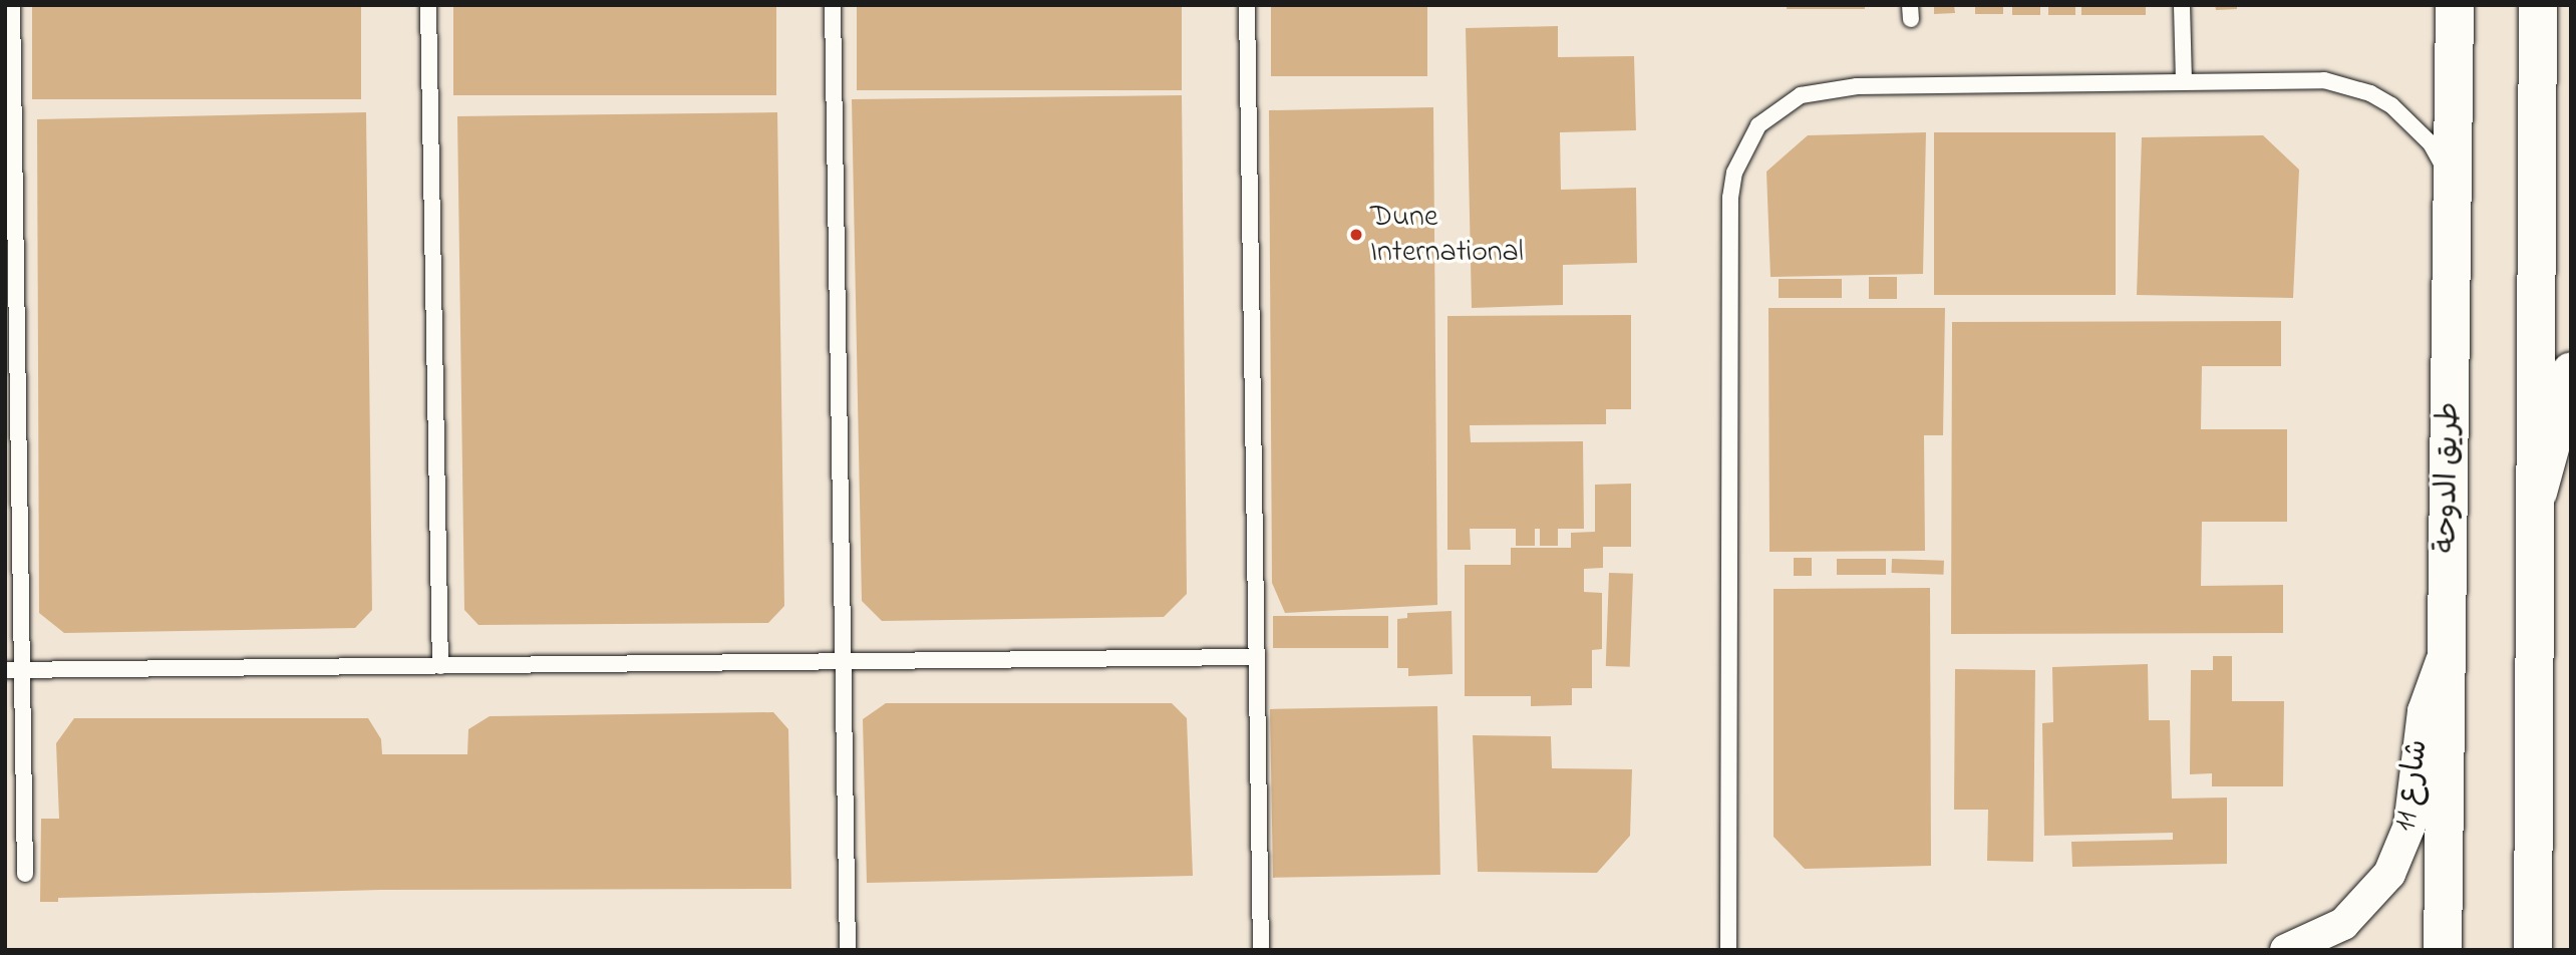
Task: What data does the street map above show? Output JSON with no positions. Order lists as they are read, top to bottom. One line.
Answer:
{"streets":{"main road":["طريق الدوحة"],"street":["شارع 11"]},"crossings":[["طريق الدوحة","شارع 11"]],"places":["Dune International"]}
